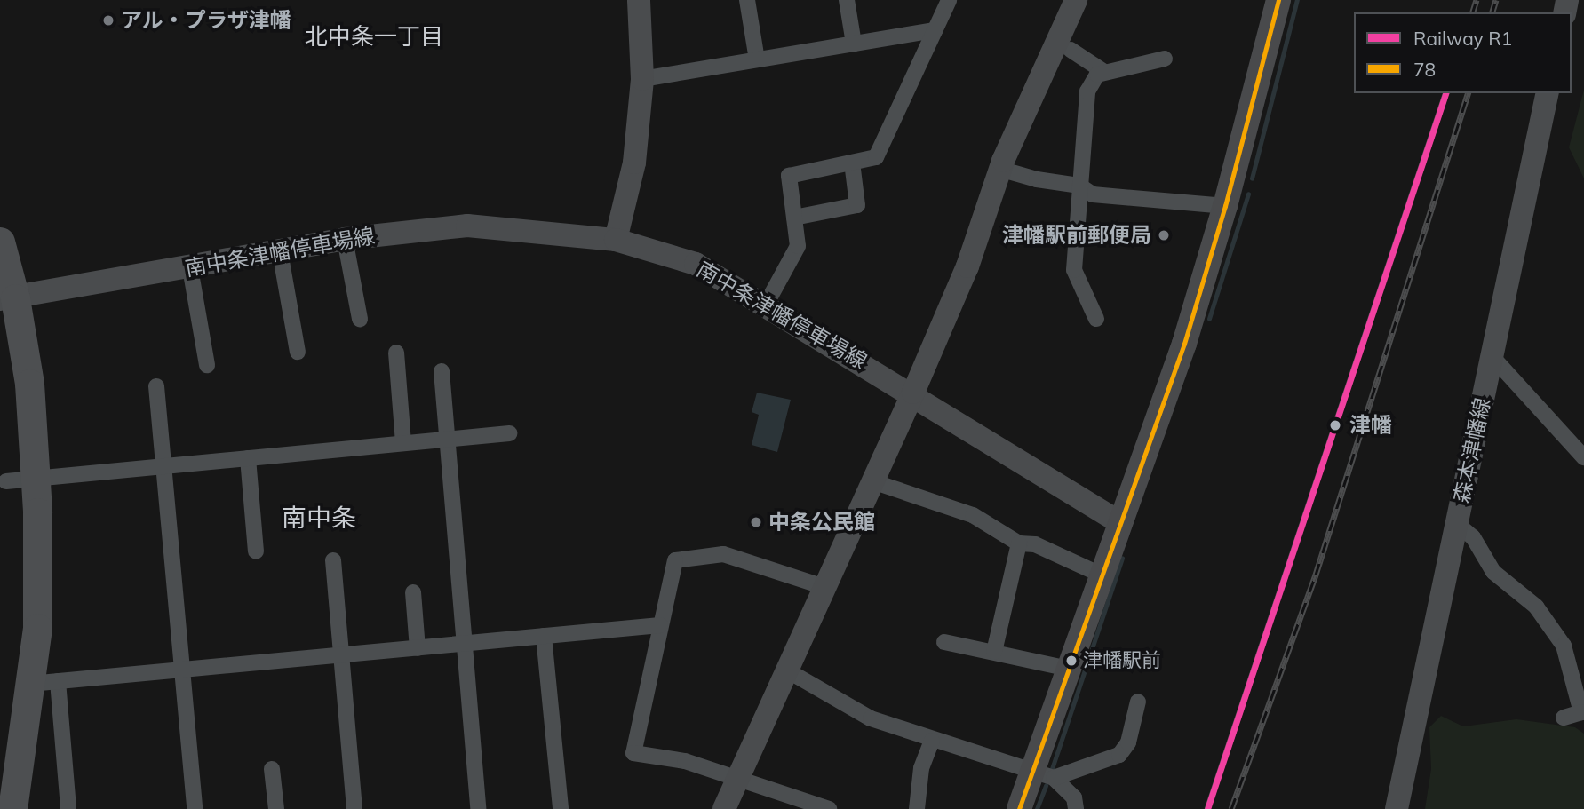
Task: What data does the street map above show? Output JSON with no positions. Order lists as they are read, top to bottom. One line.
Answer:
{"streets":{"main road":["南中条津幡停車場線","森本津幡線"]},"districts":["北中条一丁目","南中条"],"places":["アル・プラザ津幡","津幡駅前郵便局","津幡","中条公民館","津幡駅前"],"lines":["transit line 78","rail line R1"],"legend":["Railway R1","78"]}
